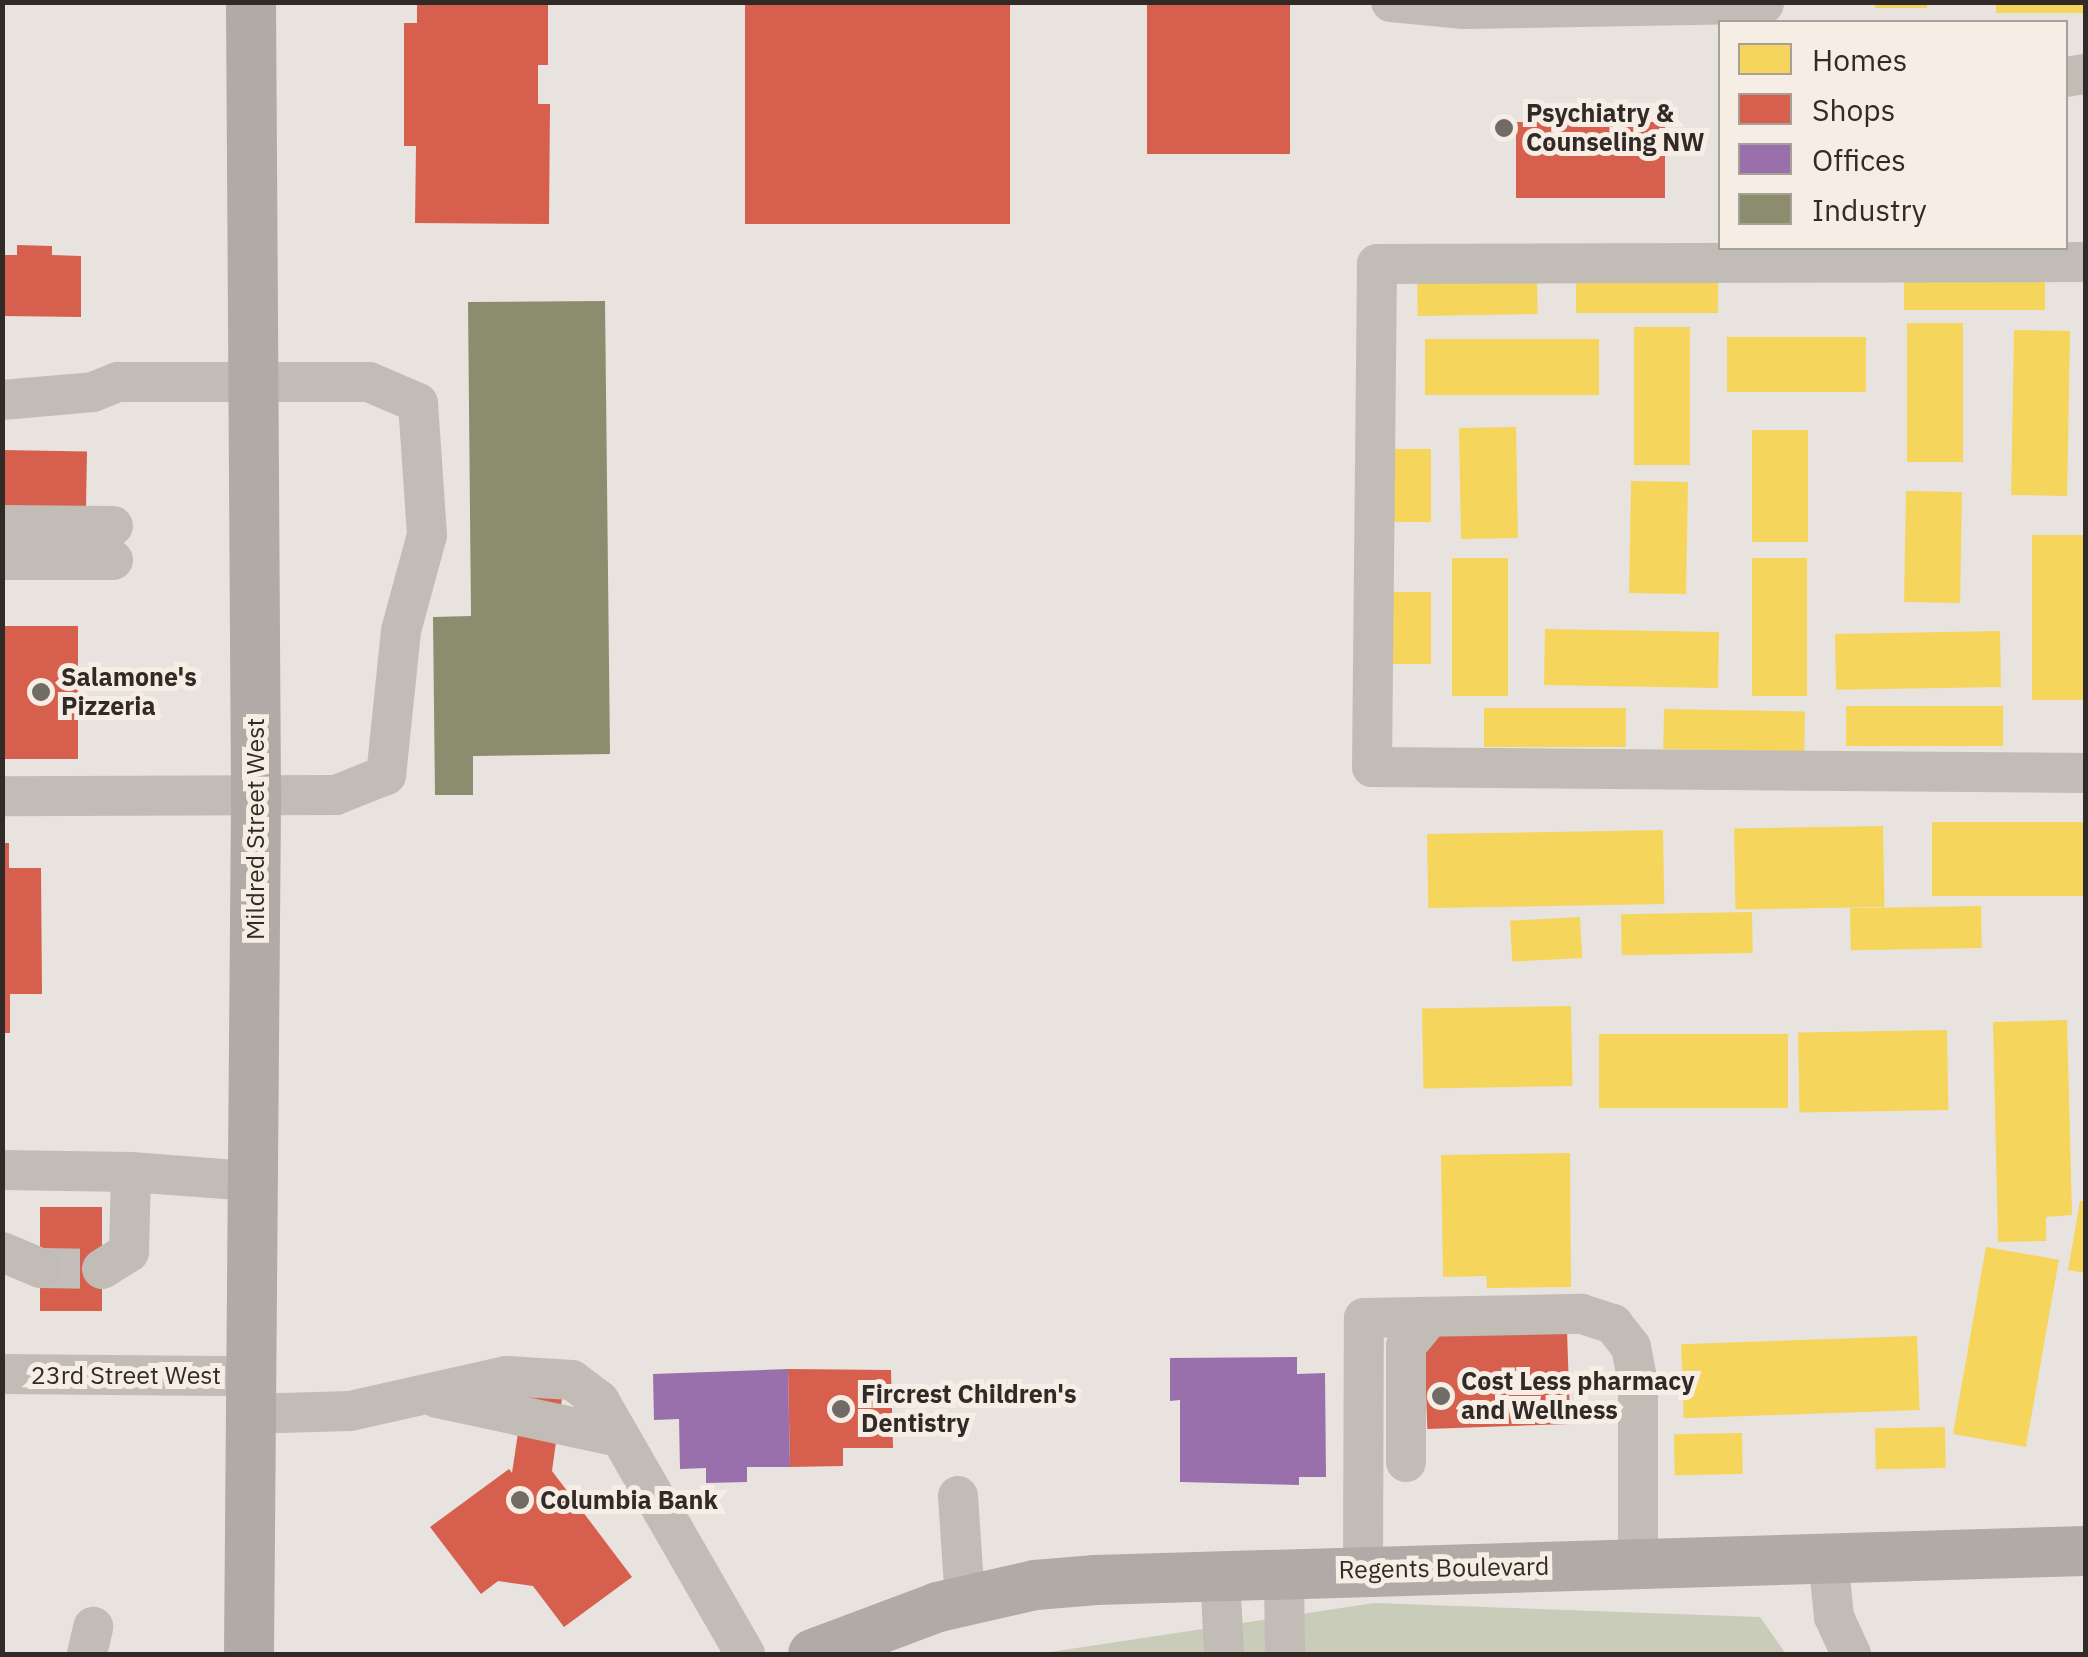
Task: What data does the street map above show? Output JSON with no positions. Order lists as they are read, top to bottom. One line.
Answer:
{"streets":{"main road":["Mildred Street West","Regents Boulevard"],"street":["23rd Street West"]},"crossings":[["Mildred Street West","23rd Street West"]],"places":["Psychiatry & Counseling NW","Salamone's Pizzeria","Cost Less pharmacy and Wellness","Fircrest Children's Dentistry","Columbia Bank"],"legend":["Homes","Shops","Offices","Industry"]}
